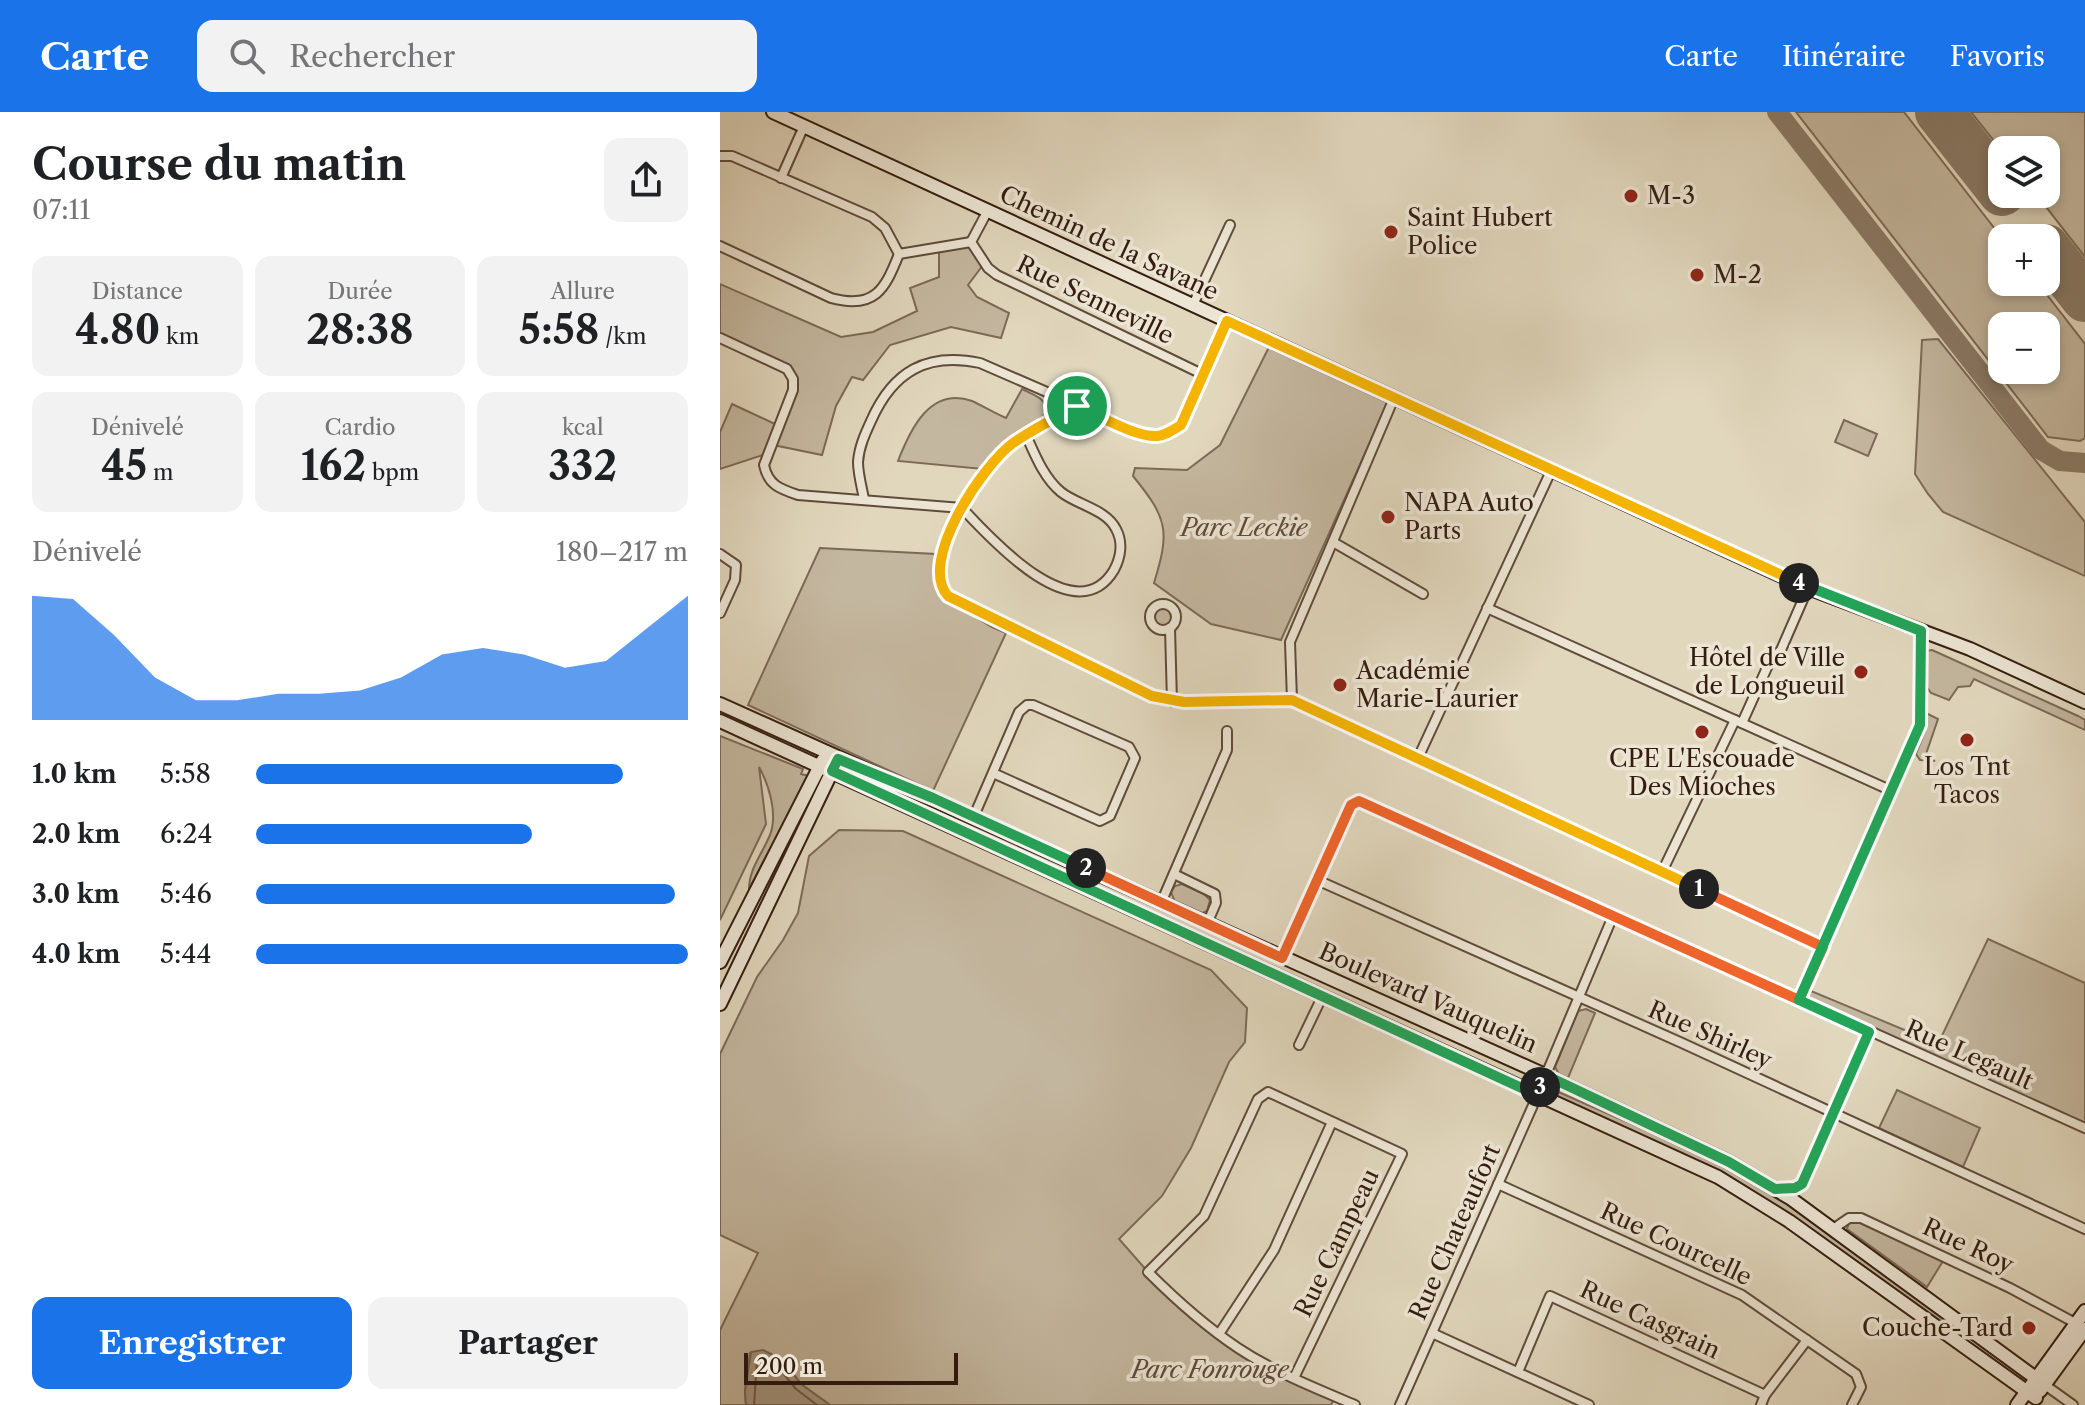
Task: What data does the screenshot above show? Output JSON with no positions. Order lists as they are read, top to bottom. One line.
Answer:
{"streets":{"street":["Chemin de la Savane","Rue Senneville","Boulevard Vauquelin","Rue Shirley","Rue Legault","Rue Chateaufort","Rue Campeau","Rue Courcelle","Rue Roy","Rue Casgrain"]},"crossings":[["Boulevard Vauquelin","Rue Chateaufort"],["Boulevard Vauquelin","Rue Roy"],["Rue Shirley","Rue Legault"],["Rue Shirley","Rue Chateaufort"],["Rue Legault","Rue Chateaufort"],["Rue Chateaufort","Rue Courcelle"]],"parks":["Parc Leckie","Parc Fonrouge"],"places":["M-3","Saint Hubert Police","M-2","NAPA Auto Parts","Hôtel de Ville de Longueuil","Académie Marie-Laurier","CPE L'Escouade Des Mioches","Los Tnt Tacos","Couche-Tard"],"scale_bar":"200 m","page":{"header":"Carte","search":"Rechercher","nav":["Carte","Itinéraire","Favoris"],"heading":["Course du matin","07:11"],"map_buttons":["+","−"],"stats":[["Distance","4.80 km"],["Durée","28:38"],["Allure","5:58 /km"],["Dénivelé","45 m"],["Cardio","162 bpm"],["kcal","332"]],"chart":["Dénivelé","180–217 m"],"pins":["4","2","1","3"],"list":[{"name":"1.0 km","note":"5:58"},{"name":"2.0 km","note":"6:24"},{"name":"3.0 km","note":"5:46"},{"name":"4.0 km","note":"5:44"}],"buttons":["Enregistrer","Partager"],"scale":"200 m"}}
